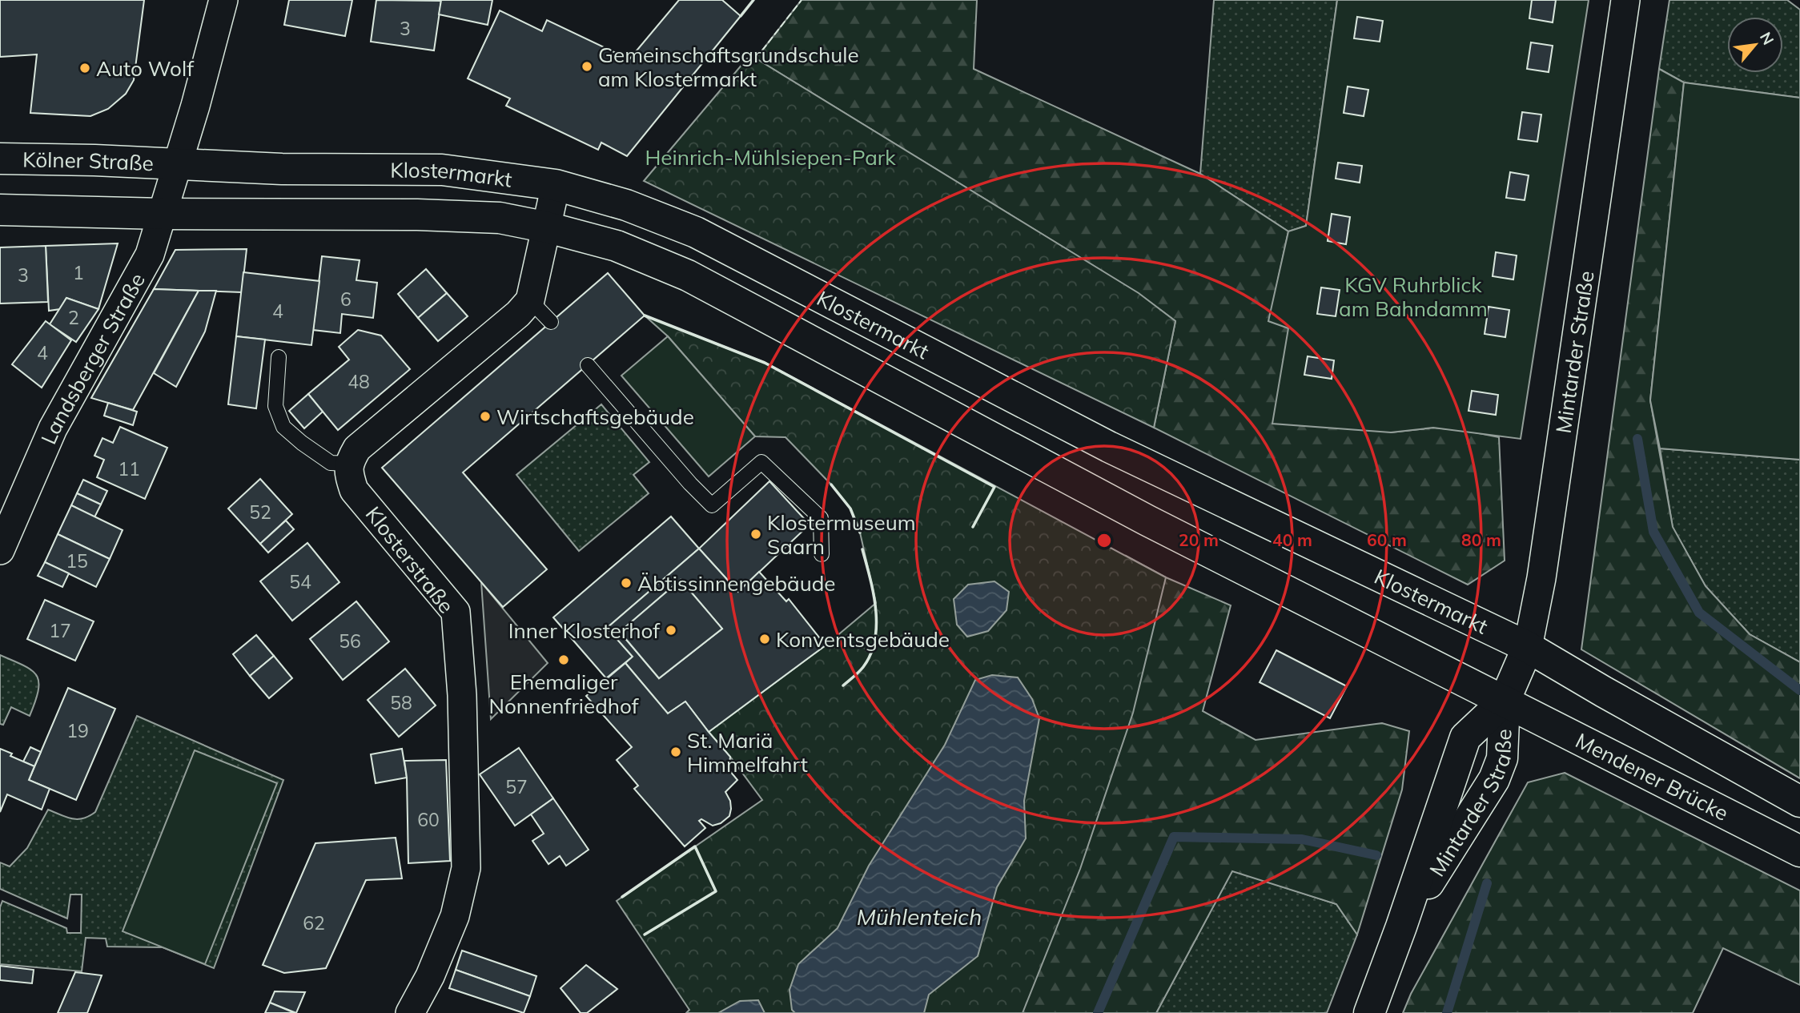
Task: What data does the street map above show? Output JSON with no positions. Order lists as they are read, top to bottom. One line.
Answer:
{"streets":{"main road":["Kölner Straße","Klostermarkt","Mintarder Straße","Mendener Brücke"],"street":["Landsberger Straße","Klosterstraße"]},"crossings":[["Kölner Straße","Klostermarkt"],["Kölner Straße","Landsberger Straße"],["Klostermarkt","Mintarder Straße"],["Klostermarkt","Landsberger Straße"],["Klostermarkt","Mendener Brücke"],["Mintarder Straße","Mendener Brücke"]],"water":["Mühlenteich"],"parks":["Heinrich-Mühlsiepen-Park","KGV Ruhrblick am Bahndamm"],"places":["Gemeinschaftsgrundschule am Klostermarkt","Auto Wolf","Wirtschaftsgebäude","Klostermuseum Saarn","Äbtissinnengebäude","Inner Klosterhof","Konventsgebäude","Ehemaliger Nonnenfriedhof","St. Mariä Himmelfahrt"],"house_numbers":["3","1","3","6","4","2","4","48","11","52","15","54","17","56","58","19","57","60","62"],"north":"top right","rings":["20 m","40 m","60 m","80 m"]}
